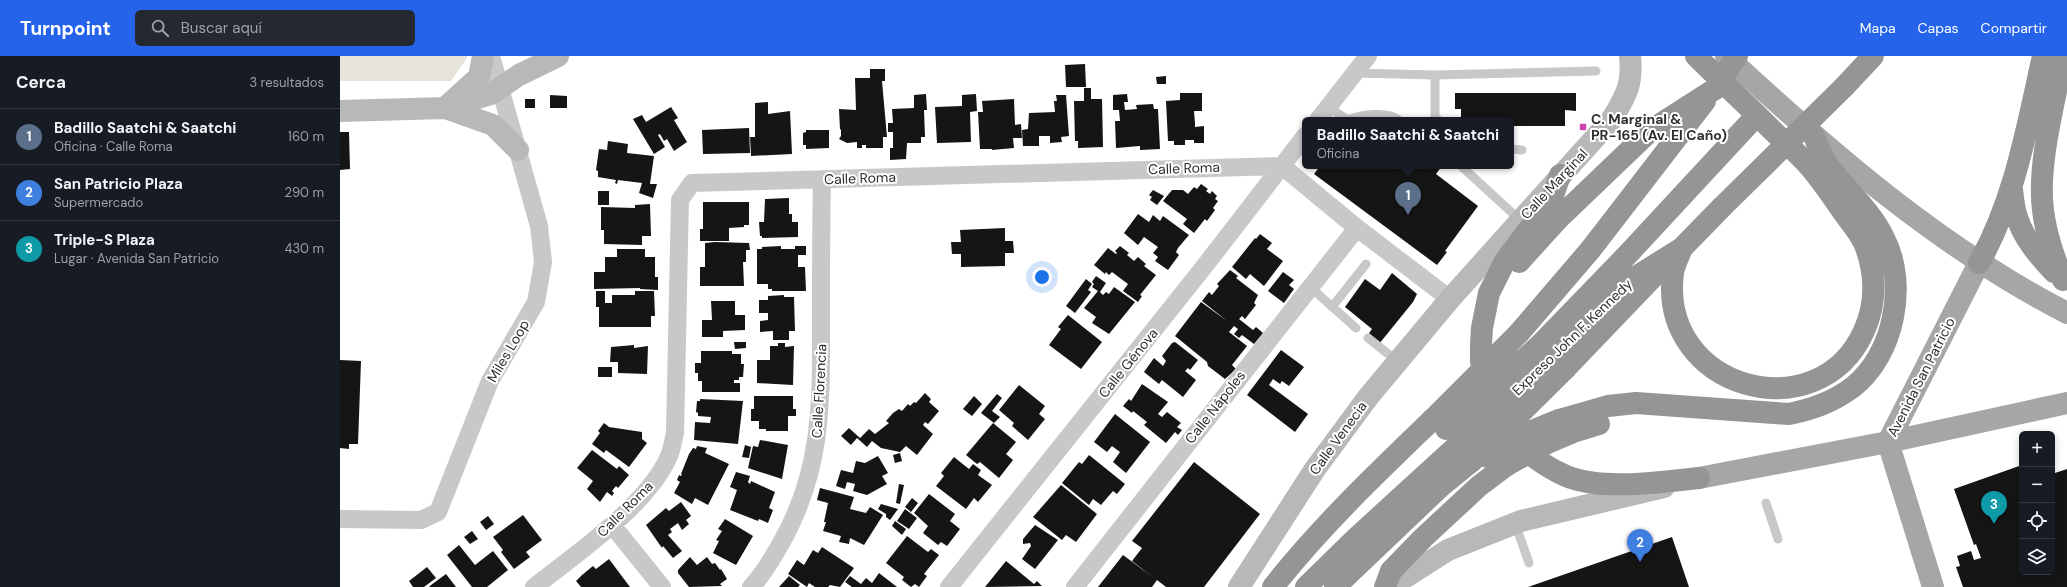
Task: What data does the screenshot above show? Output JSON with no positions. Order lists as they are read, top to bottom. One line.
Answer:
{"streets":{"highway":["Expreso John F. Kennedy"],"main road":["Avenida San Patricio"],"street":["Calle Roma","Calle Marginal","Miles Loop","Calle Génova","Calle Florencia","Calle Nápoles","Calle Venecia"]},"crossings":[["Calle Roma","Calle Génova"],["Calle Roma","Calle Florencia"],["Calle Marginal","Calle Venecia"]],"places":{"transit":["C. Marginal & PR-165 (Av. El Caño)"]},"page":{"header":"Turnpoint","search":"Buscar aquí","nav":["Mapa","Capas","Compartir"],"heading":["Cerca","3 resultados"],"list":[{"mark":"1","name":"Badillo Saatchi & Saatchi","note":"Oficina · Calle Roma","value":"160 m"},{"mark":"2","name":"San Patricio Plaza","note":"Supermercado","value":"290 m"},{"mark":"3","name":"Triple-S Plaza","note":"Lugar · Avenida San Patricio","value":"430 m"}],"popup":["Badillo Saatchi & Saatchi","Oficina"],"pins":["1","3","2"],"map_buttons":["+","−"]}}
